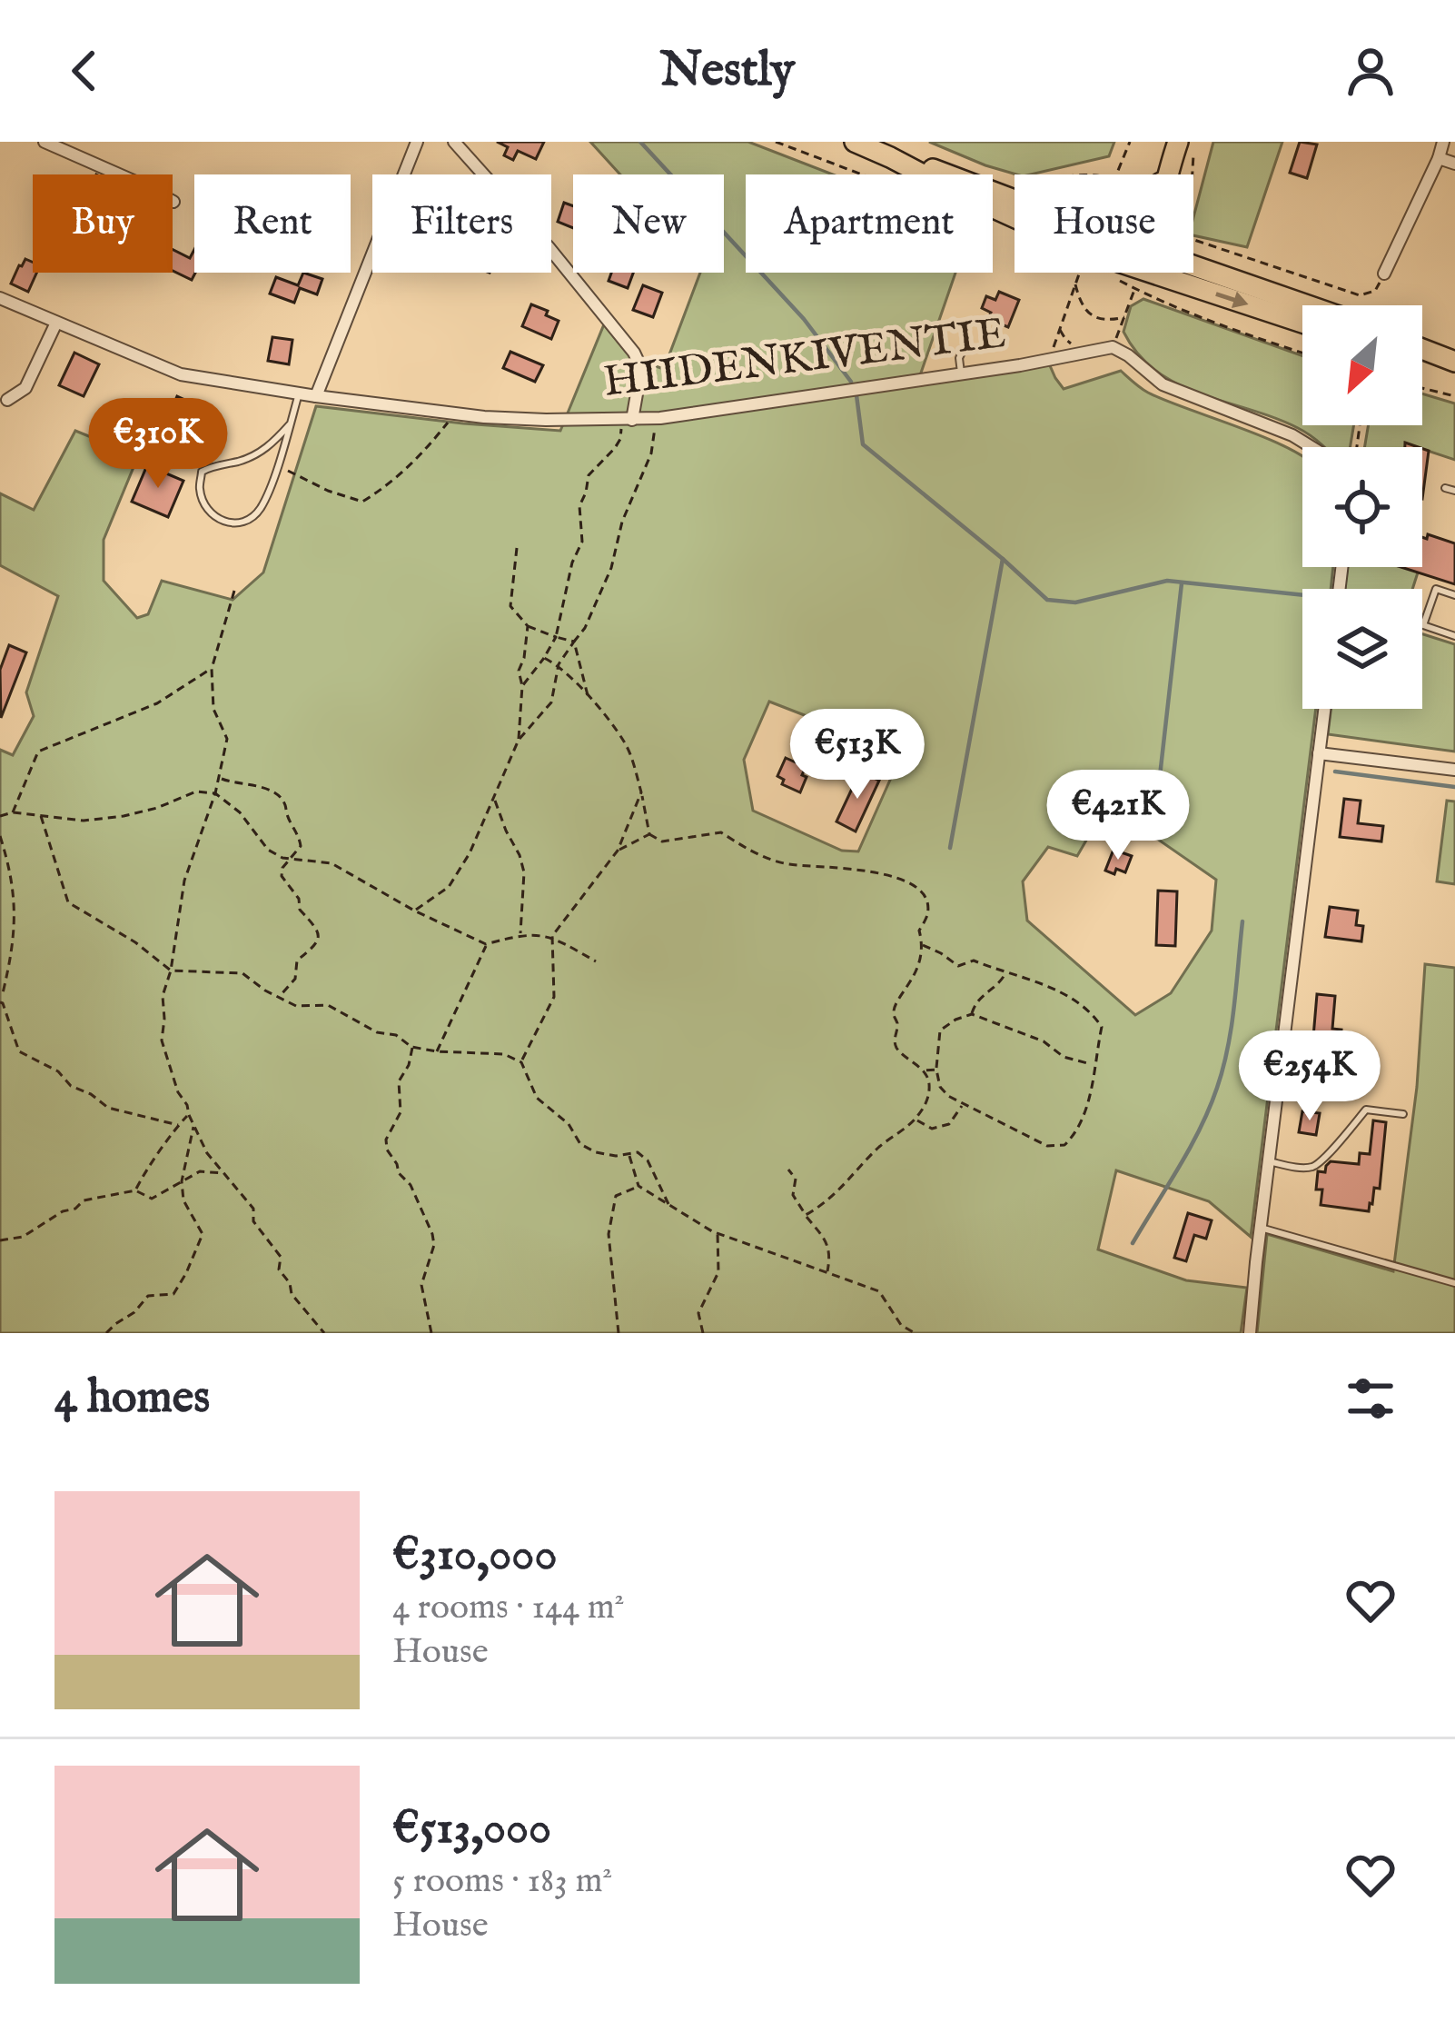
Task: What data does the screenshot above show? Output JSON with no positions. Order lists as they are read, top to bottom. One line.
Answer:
{"streets":{"street":["HIIDENKIVENTIE"]},"north":"bottom left","page":{"header":"Nestly","chip":["Buy","Rent","Filters","New","Apartment","House"],"price":["€310K","€513K","€421K","€254K"],"heading":"4 homes","list":[{"name":"€310,000","note":"4 rooms · 144 m² · House"},{"name":"€513,000","note":"5 rooms · 183 m² · House"}]}}
